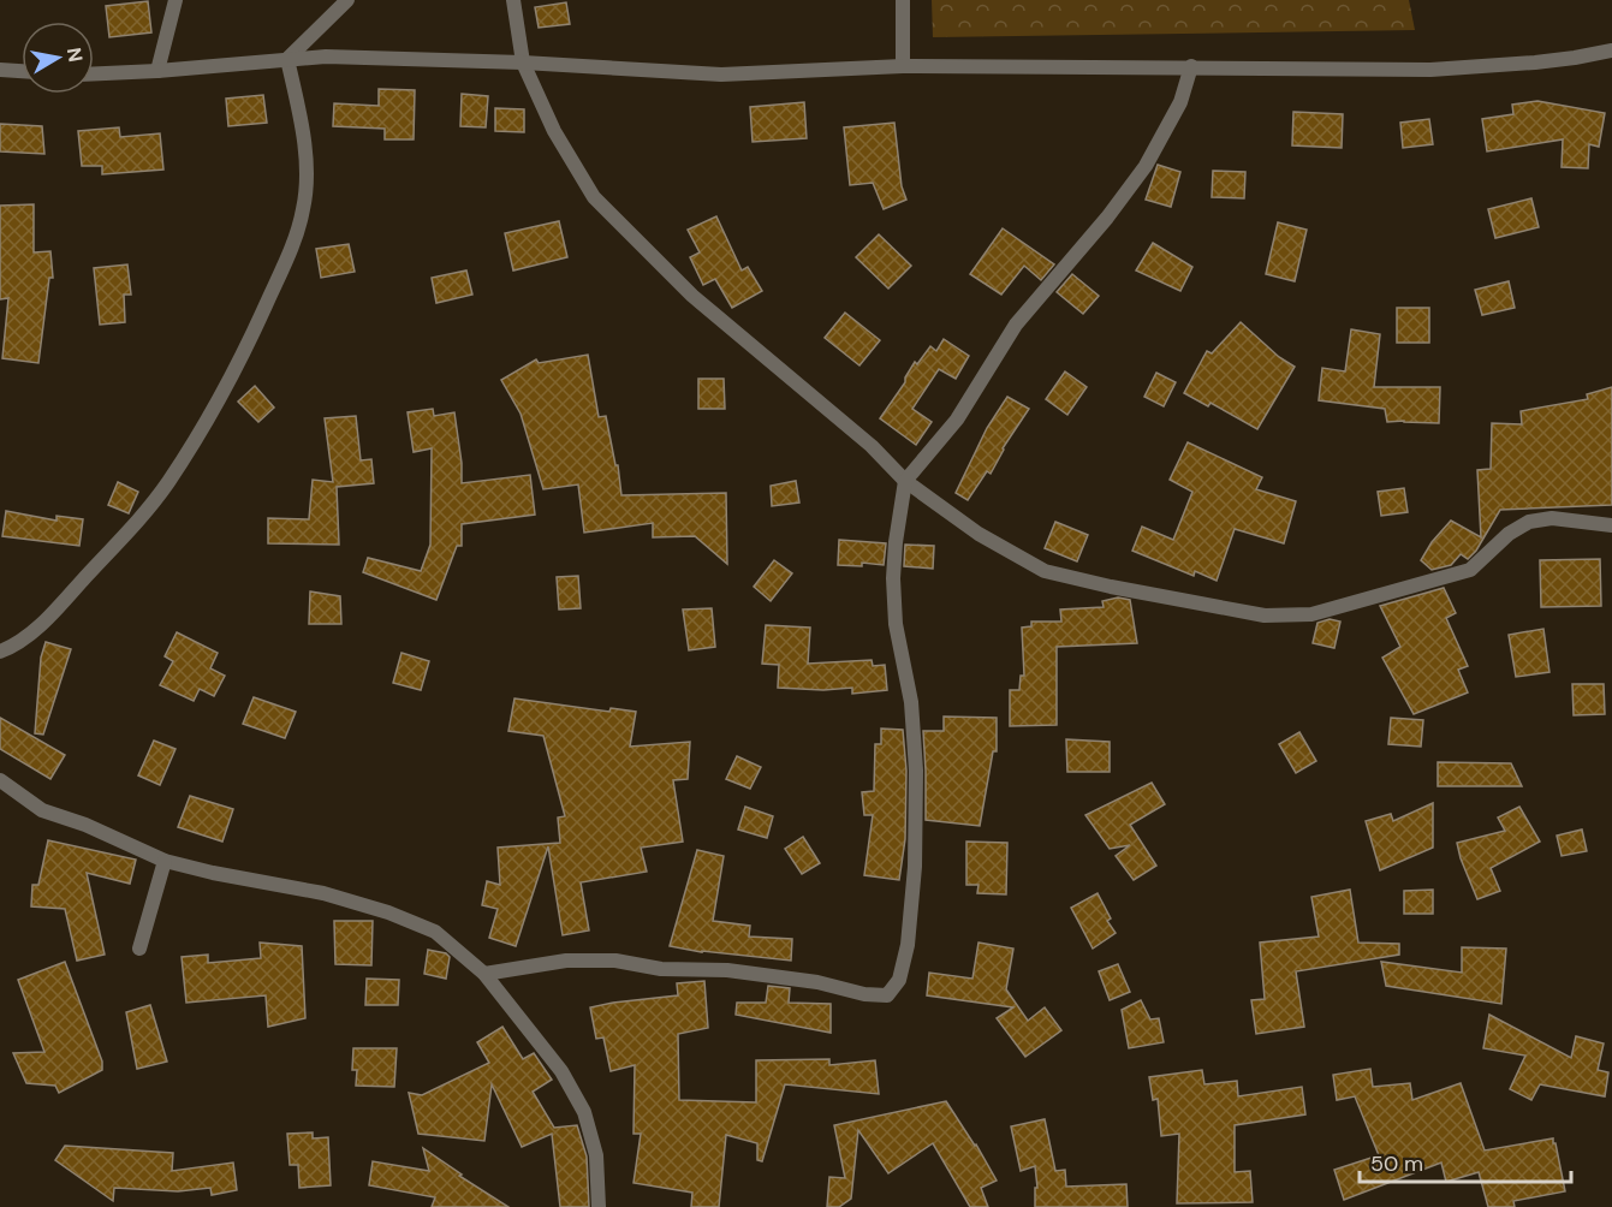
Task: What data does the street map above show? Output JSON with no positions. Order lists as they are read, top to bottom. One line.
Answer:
{"scale_bar":"50 m","north":"right"}
